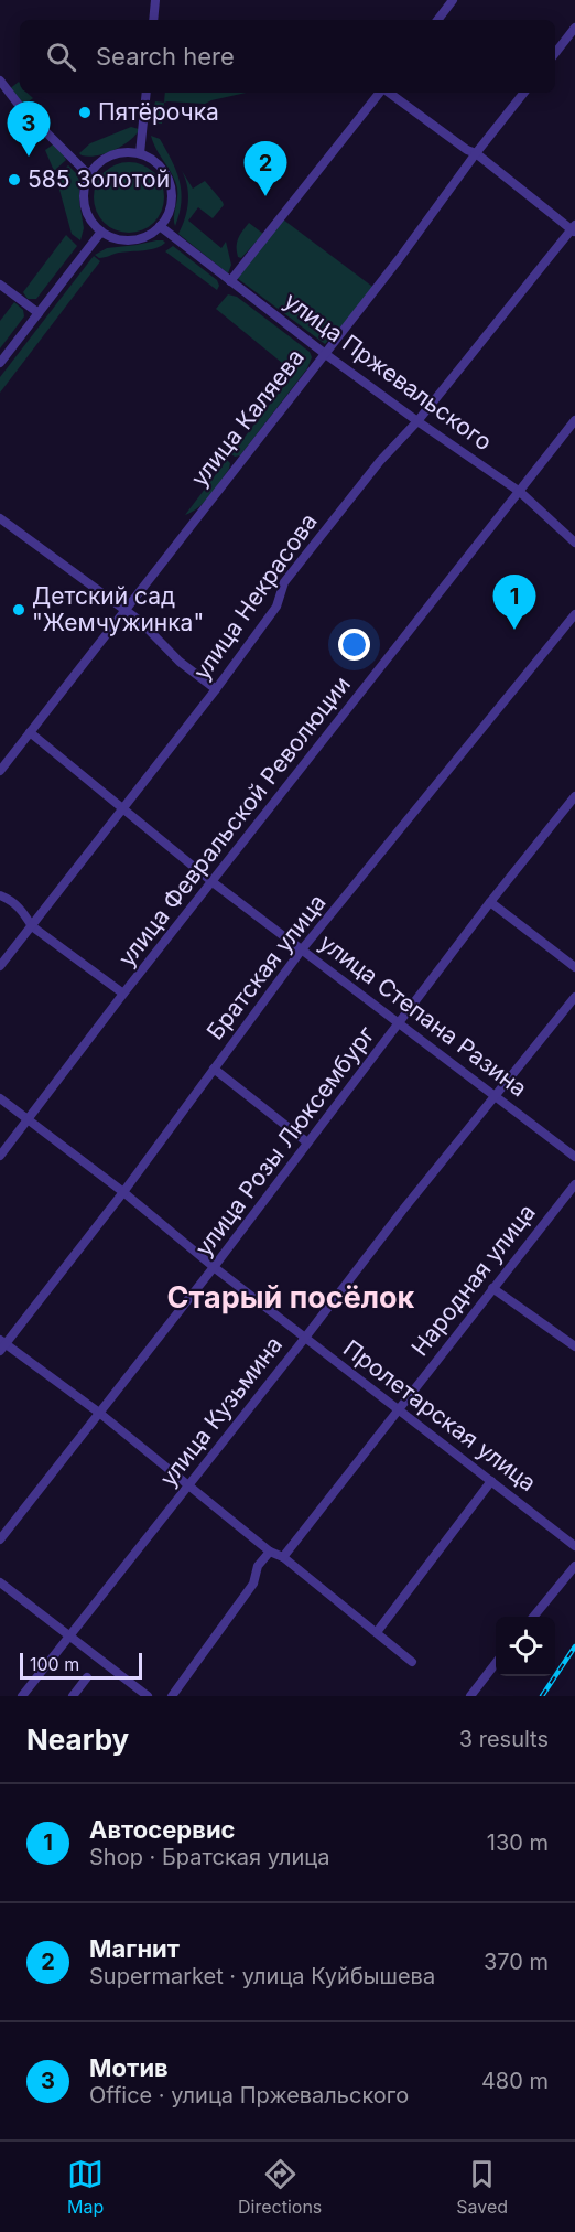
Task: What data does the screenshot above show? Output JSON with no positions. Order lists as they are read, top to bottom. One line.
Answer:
{"streets":{"street":["улица Пржевальского","улица Каляева","улица Некрасова","улица Февральской Революции","Братская улица","улица Степана Разина","улица Розы Люксембург","Народная улица","улица Кузьмина","Пролетарская улица"]},"crossings":[["улица Пржевальского","улица Каляева"],["улица Пржевальского","улица Некрасова"],["улица Пржевальского","улица Февральской Революции"],["улица Каляева","улица Степана Разина"],["улица Некрасова","улица Степана Разина"],["улица Февральской Революции","улица Степана Разина"],["улица Февральской Революции","Пролетарская улица"],["Братская улица","улица Степана Разина"],["Братская улица","Пролетарская улица"],["улица Степана Разина","улица Розы Люксембург"],["улица Степана Разина","улица Кузьмина"],["улица Розы Люксембург","Пролетарская улица"],["Народная улица","Пролетарская улица"],["улица Кузьмина","Пролетарская улица"]],"districts":["Старый посёлок"],"places":["Пятёрочка","585 Золотой","Детский сад \"Жемчужинка\""],"scale_bar":"100 m","page":{"search":"Search here","pins":["3","2","1"],"scale":"100 m","heading":["Nearby","3 results"],"list":[{"mark":"1","name":"Автосервис","note":"Shop · Братская улица","value":"130 m"},{"mark":"2","name":"Магнит","note":"Supermarket · улица Куйбышева","value":"370 m"},{"mark":"3","name":"Мотив","note":"Office · улица Пржевальского","value":"480 m"}],"nav":["Map","Directions","Saved"]}}
